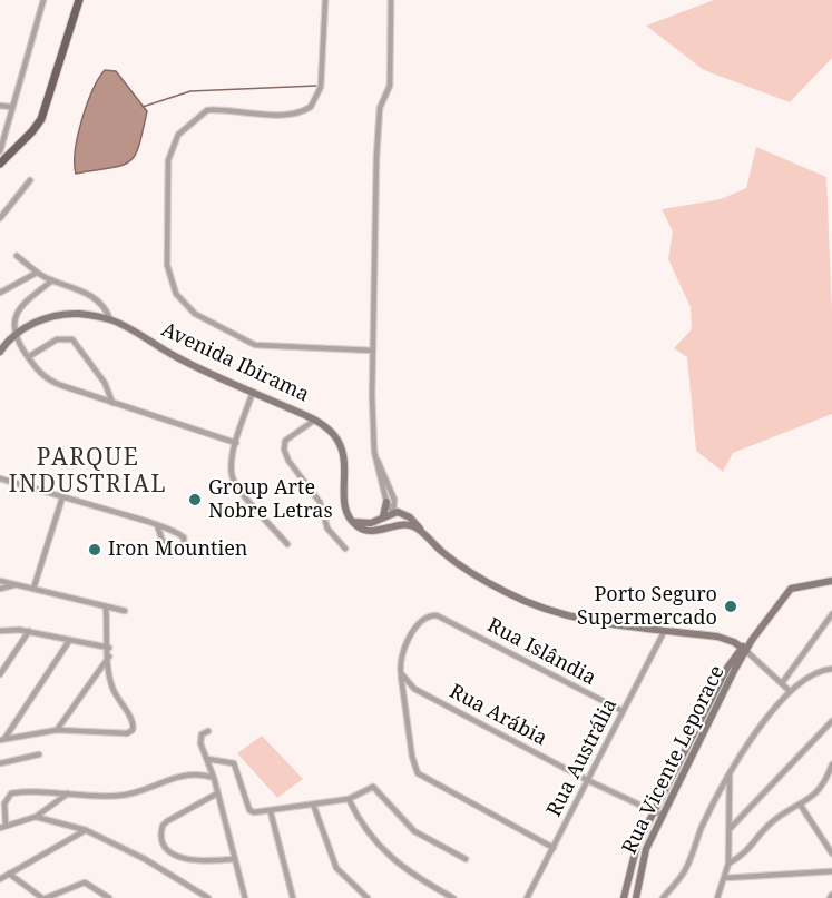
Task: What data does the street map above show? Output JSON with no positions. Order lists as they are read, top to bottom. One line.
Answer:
{"streets":{"main road":["Avenida Ibirama","Rua Vicente Leporace"],"street":["Rua Islândia","Rua Arábia","Rua Austrália"]},"crossings":[["Rua Islândia","Rua Arábia"],["Rua Islândia","Rua Austrália"],["Rua Arábia","Rua Austrália"],["Rua Arábia","Rua Vicente Leporace"]],"districts":["PARQUE INDUSTRIAL"],"places":["Group Arte Nobre Letras","Iron Mountien","Porto Seguro Supermercado"]}
